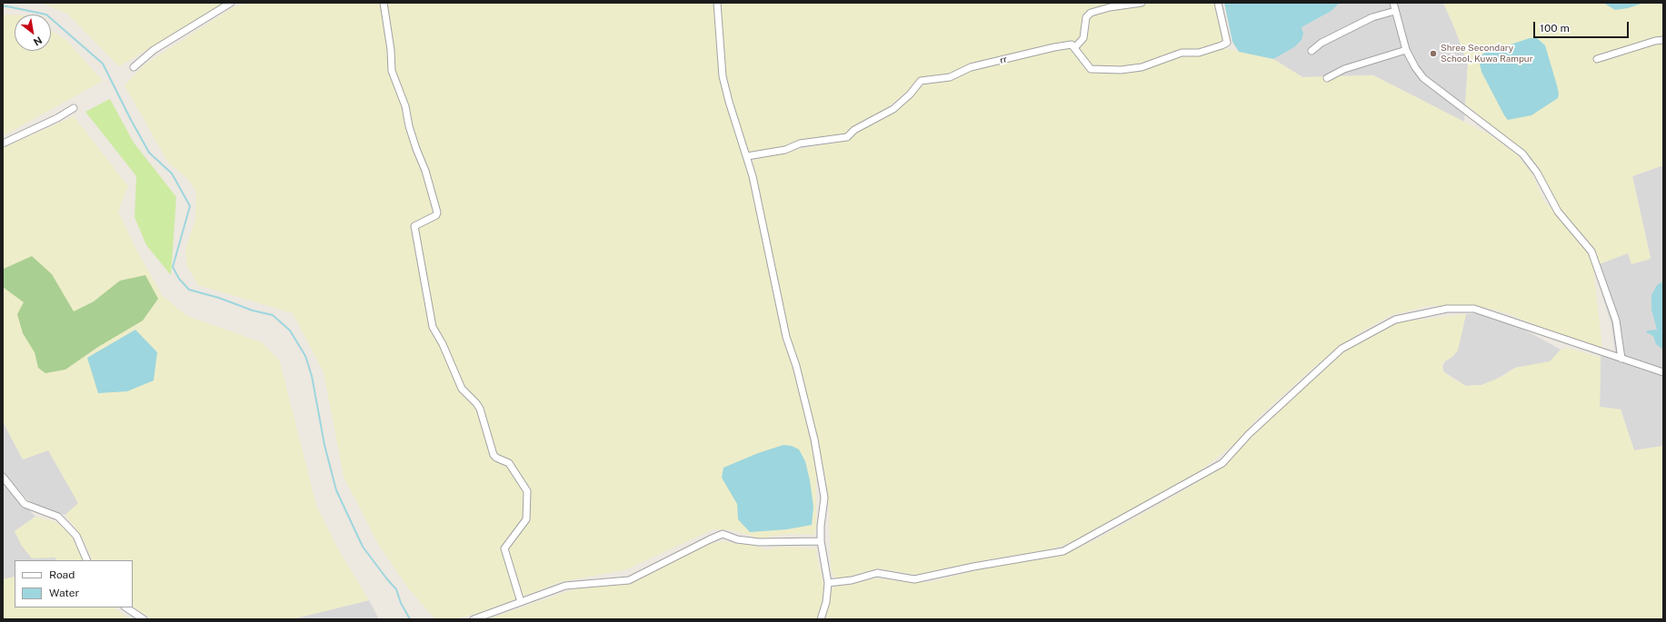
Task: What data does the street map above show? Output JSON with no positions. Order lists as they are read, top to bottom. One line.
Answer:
{"streets":{"street":["rr"]},"places":["Shree Secondary School, Kuwa Rampur"],"legend":["Road","Water"],"scale_bar":"100 m","north":"bottom right"}
